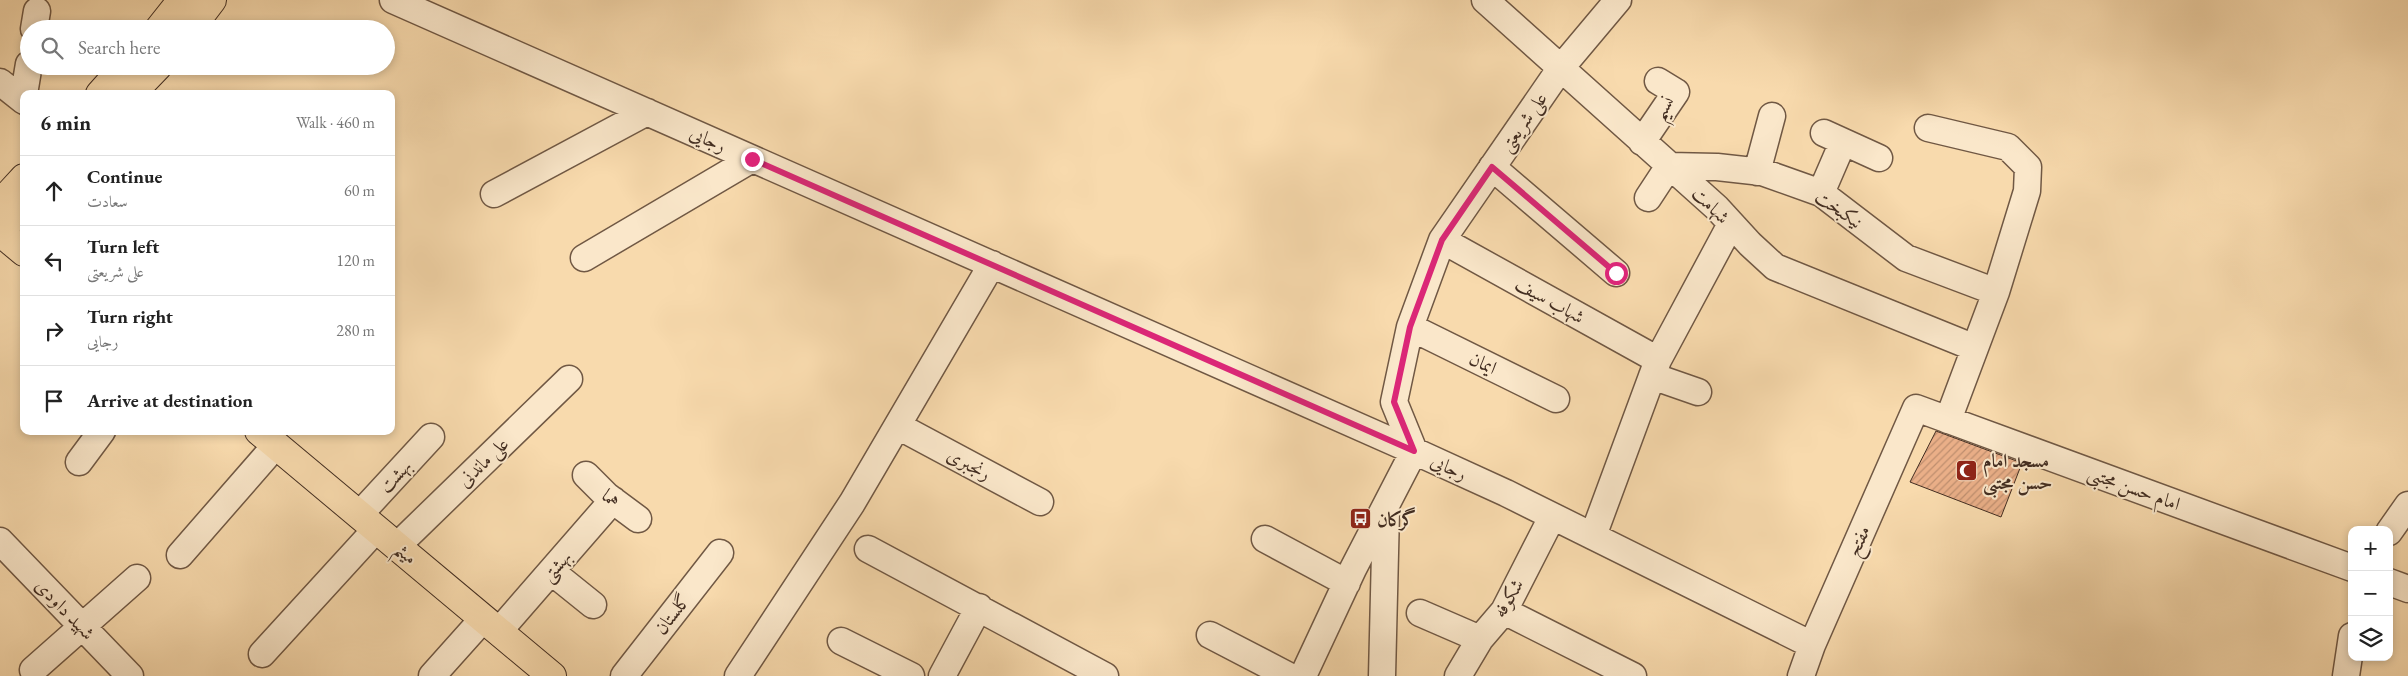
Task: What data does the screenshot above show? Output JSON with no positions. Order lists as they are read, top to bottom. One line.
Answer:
{"streets":{"main road":["میثم"],"street":["نسیم","علی شریعتی","رجایی","شهامت","نیکبخت","شهاب سیف","ایمان","علی ماندنی","رنجبری","بهشت","امام حسن مجتبی","هما","مفتح","بهشتی","شکوفه","شهید داودی","گلستان"]},"crossings":[["نسیم","شهامت"],["علی شریعتی","رجایی"],["علی شریعتی","شهامت"],["علی شریعتی","شهاب سیف"],["علی شریعتی","ایمان"],["رجایی","مفتح"],["رجایی","شکوفه"],["شهامت","نیکبخت"],["علی ماندنی","میثم"],["بهشت","میثم"],["امام حسن مجتبی","مفتح"],["هما","بهشتی"],["میثم","بهشتی"]],"places":{"mosque":["مسجد امام حسن مجتبی"],"bus stop":["گرکان"]},"page":{"search":"Search here","heading":["6 min","Walk · 460 m"],"list":[["Continue","سعادت","60 m"],["Turn left","علی شریعتی","120 m"],["Turn right","رجایی","280 m"],"Arrive at destination"],"map_buttons":["+","−"]}}
